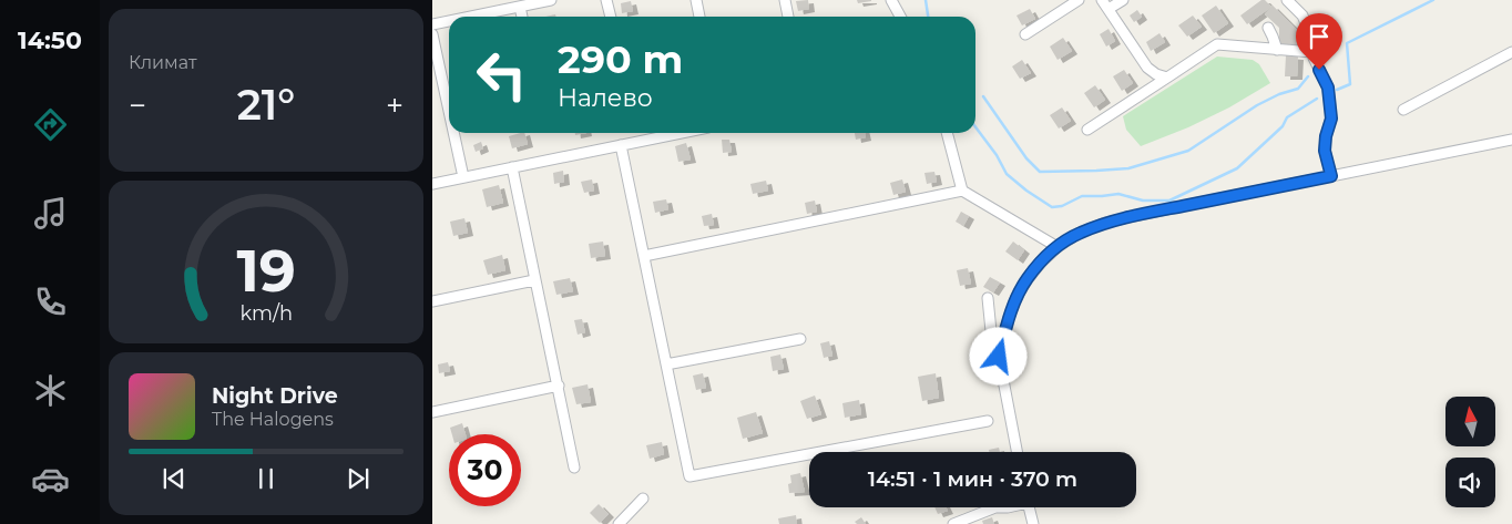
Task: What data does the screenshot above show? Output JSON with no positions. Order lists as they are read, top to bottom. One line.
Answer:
{"north":"top","page":{"tabs":"14:50","tile":"Климат","turn":["290 m","Налево"],"heat":["−","21°","+"],"song":["Night Drive","The Halogens"],"limit":"30","trip":"14:51 · 1 мин · 370 m","gauge":["19","km/h"]}}
